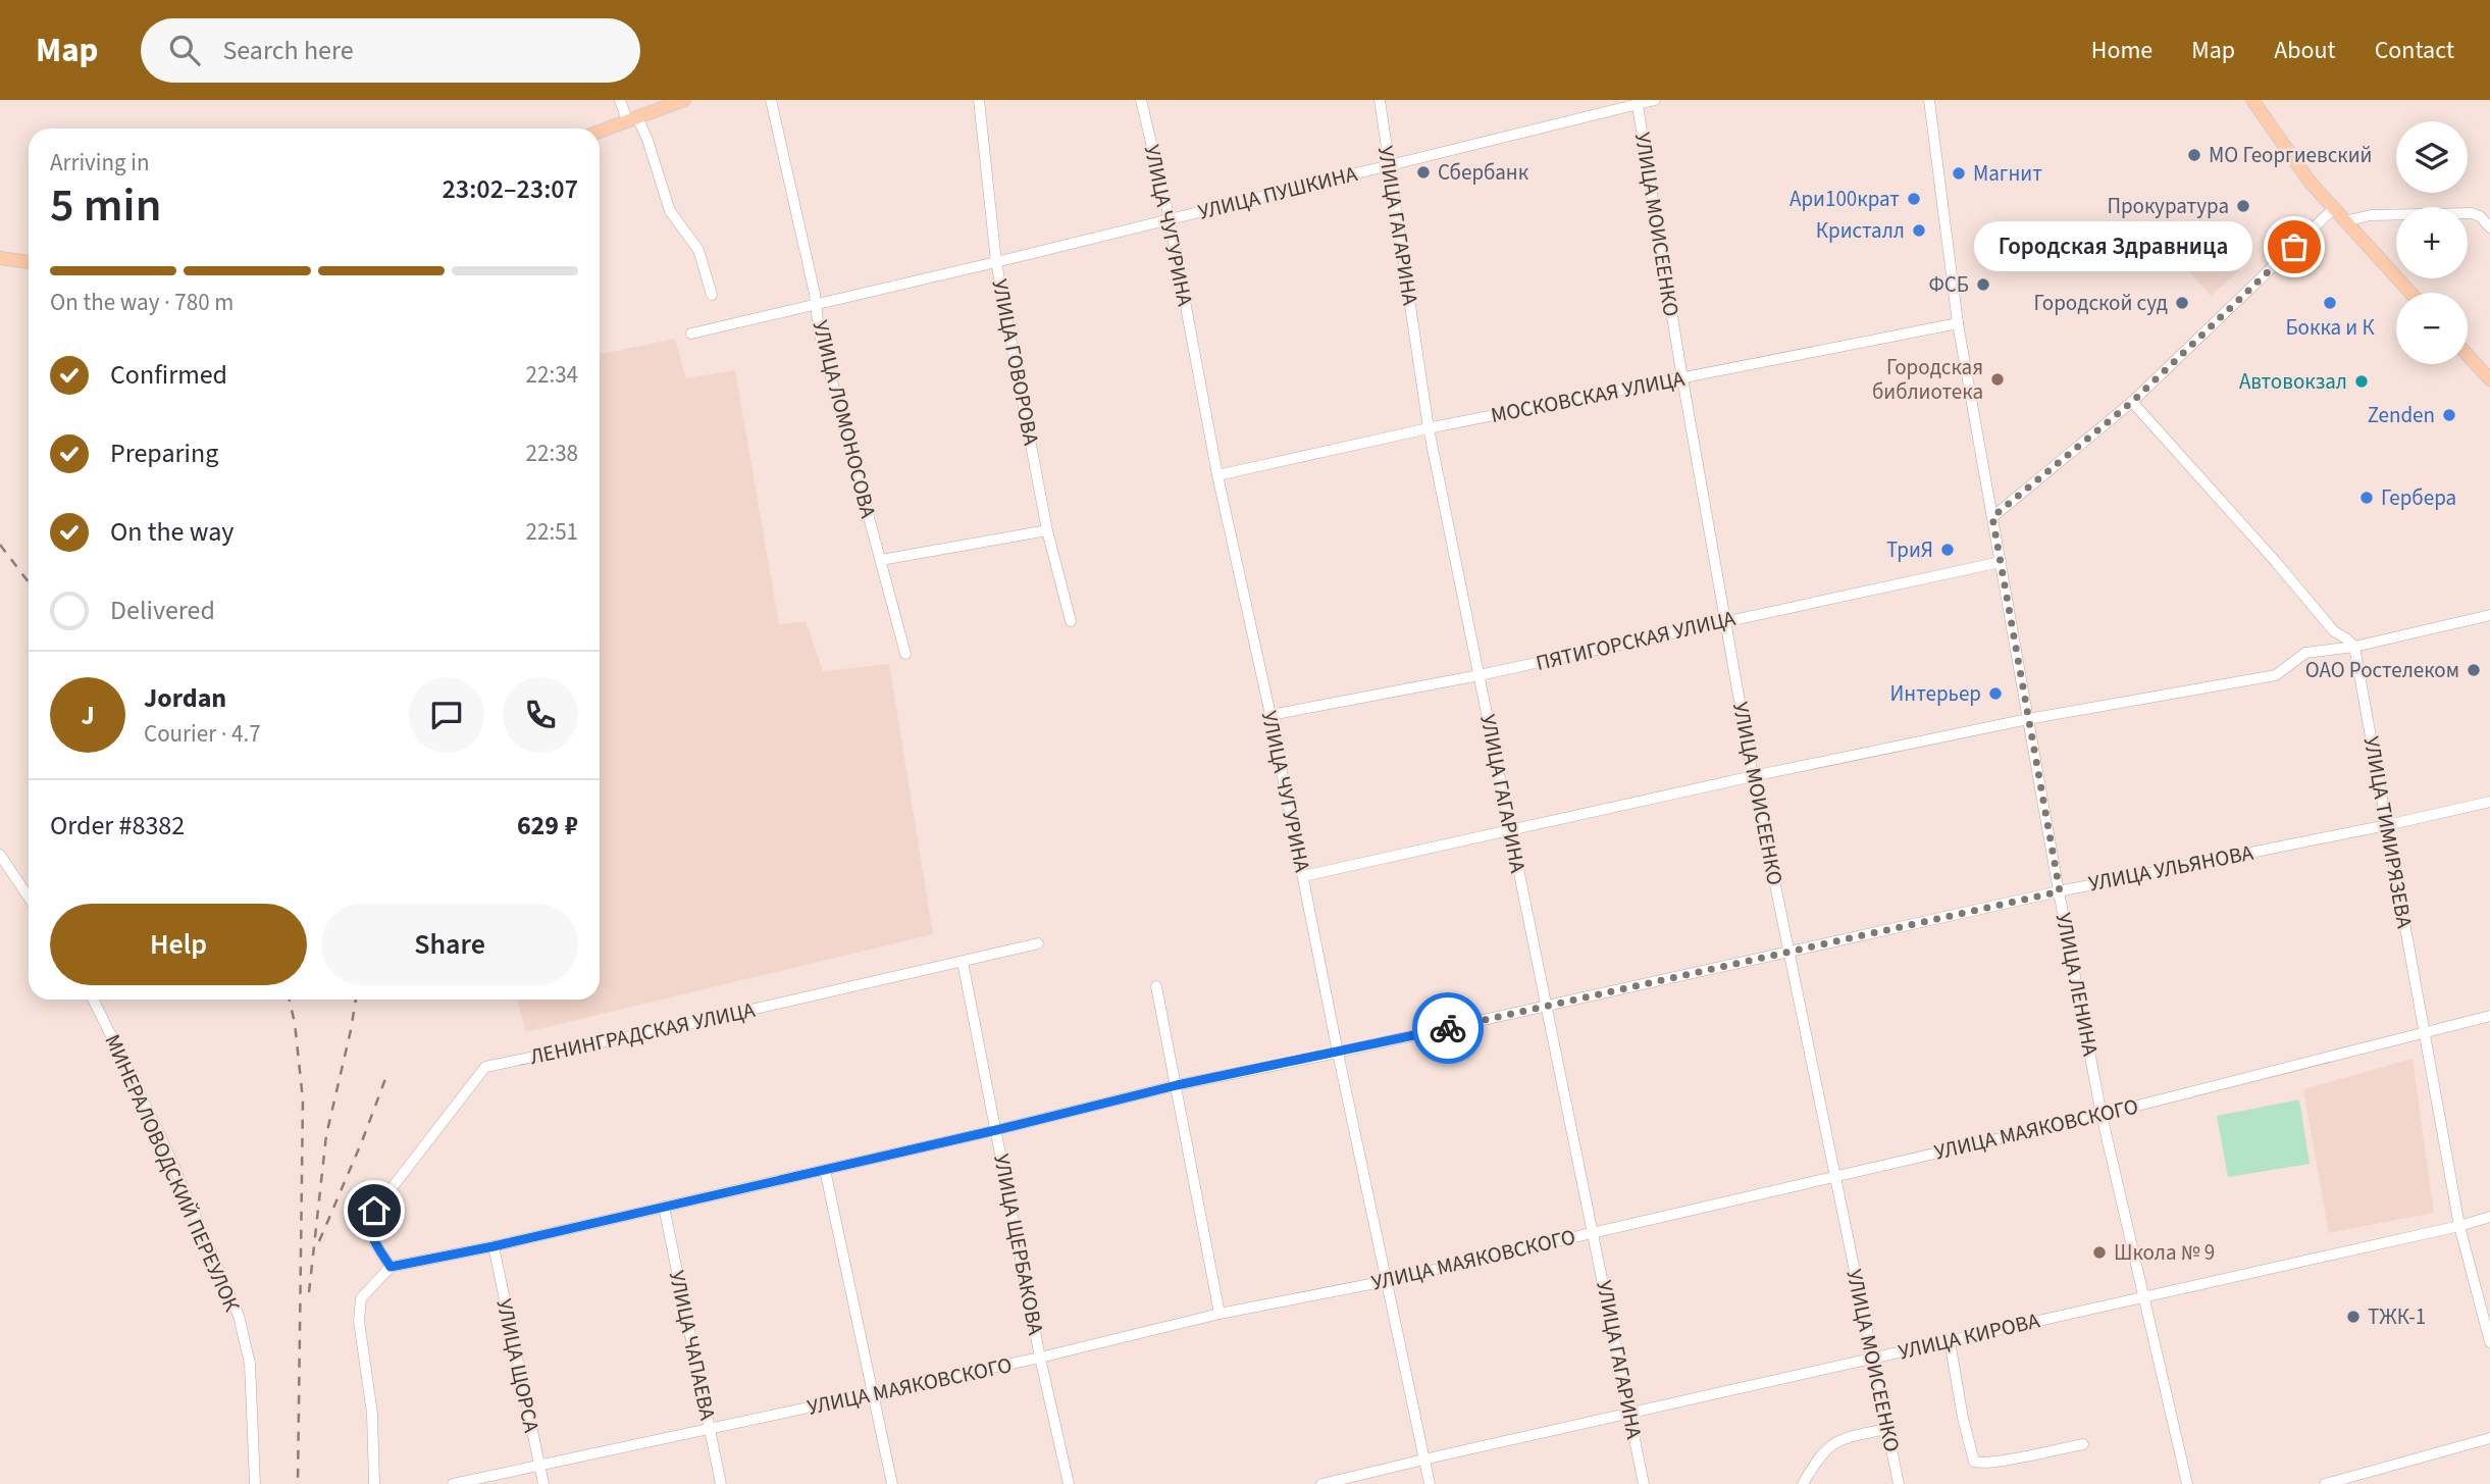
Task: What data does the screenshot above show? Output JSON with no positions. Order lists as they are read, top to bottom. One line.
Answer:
{"streets":{"street":["УЛИЦА ПУШКИНА","УЛИЦА МОИСЕЕНКО","УЛИЦА ЧУГУРИНА","УЛИЦА ГАГАРИНА","УЛИЦА ГОВОРОВА","МОСКОВСКАЯ УЛИЦА","УЛИЦА ЛОМОНОСОВА","ПЯТИГОРСКАЯ УЛИЦА","УЛИЦА ТИМИРЯЗЕВА","УЛИЦА УЛЬЯНОВА","УЛИЦА ЛЕНИНА","ЛЕНИНГРАДСКАЯ УЛИЦА","УЛИЦА МАЯКОВСКОГО","МИНЕРАЛОВОДСКИЙ ПЕРЕУЛОК","УЛИЦА ЩЕРБАКОВА","УЛИЦА КИРОВА","УЛИЦА ЧАПАЕВА","УЛИЦА ЩОРСА"]},"crossings":[["УЛИЦА ПУШКИНА","УЛИЦА МОИСЕЕНКО"],["УЛИЦА ПУШКИНА","УЛИЦА ЧУГУРИНА"],["УЛИЦА ПУШКИНА","УЛИЦА ГАГАРИНА"],["УЛИЦА ПУШКИНА","УЛИЦА ГОВОРОВА"],["УЛИЦА ПУШКИНА","УЛИЦА ЛОМОНОСОВА"],["УЛИЦА МОИСЕЕНКО","МОСКОВСКАЯ УЛИЦА"],["УЛИЦА МОИСЕЕНКО","ПЯТИГОРСКАЯ УЛИЦА"],["УЛИЦА МОИСЕЕНКО","УЛИЦА УЛЬЯНОВА"],["УЛИЦА МОИСЕЕНКО","УЛИЦА МАЯКОВСКОГО"],["УЛИЦА МОИСЕЕНКО","УЛИЦА КИРОВА"],["УЛИЦА ЧУГУРИНА","МОСКОВСКАЯ УЛИЦА"],["УЛИЦА ЧУГУРИНА","ПЯТИГОРСКАЯ УЛИЦА"],["УЛИЦА ЧУГУРИНА","УЛИЦА УЛЬЯНОВА"],["УЛИЦА ЧУГУРИНА","УЛИЦА МАЯКОВСКОГО"],["УЛИЦА ЧУГУРИНА","УЛИЦА КИРОВА"],["УЛИЦА ГАГАРИНА","МОСКОВСКАЯ УЛИЦА"],["УЛИЦА ГАГАРИНА","ПЯТИГОРСКАЯ УЛИЦА"],["УЛИЦА ГАГАРИНА","УЛИЦА УЛЬЯНОВА"],["УЛИЦА ГАГАРИНА","УЛИЦА МАЯКОВСКОГО"],["УЛИЦА ГАГАРИНА","УЛИЦА КИРОВА"],["МОСКОВСКАЯ УЛИЦА","УЛИЦА ЛЕНИНА"],["ПЯТИГОРСКАЯ УЛИЦА","УЛИЦА ЛЕНИНА"],["УЛИЦА ТИМИРЯЗЕВА","УЛИЦА УЛЬЯНОВА"],["УЛИЦА ТИМИРЯЗЕВА","УЛИЦА МАЯКОВСКОГО"],["УЛИЦА ТИМИРЯЗЕВА","УЛИЦА КИРОВА"],["УЛИЦА УЛЬЯНОВА","УЛИЦА ЛЕНИНА"],["УЛИЦА УЛЬЯНОВА","ЛЕНИНГРАДСКАЯ УЛИЦА"],["УЛИЦА УЛЬЯНОВА","УЛИЦА ЩЕРБАКОВА"],["УЛИЦА УЛЬЯНОВА","УЛИЦА ЧАПАЕВА"],["УЛИЦА УЛЬЯНОВА","УЛИЦА ЩОРСА"],["УЛИЦА ЛЕНИНА","УЛИЦА МАЯКОВСКОГО"],["УЛИЦА ЛЕНИНА","УЛИЦА КИРОВА"],["ЛЕНИНГРАДСКАЯ УЛИЦА","УЛИЦА ЩЕРБАКОВА"],["УЛИЦА МАЯКОВСКОГО","УЛИЦА ЩЕРБАКОВА"],["УЛИЦА МАЯКОВСКОГО","УЛИЦА ЧАПАЕВА"],["УЛИЦА МАЯКОВСКОГО","УЛИЦА ЩОРСА"]],"places":["МО Георгиевский","Сбербанк","Магнит","Ари100крат","Прокуратура","Кристалл","Городская Здравница","ФСБ","Городской суд","Бокка и К","Городская библиотека","Автовокзал","Zenden","Гербера","ТриЯ","ОАО Ростелеком","Интерьер","Школа № 9","ТЖК-1"],"page":{"header":"Map","search":"Search here","nav":["Home","Map","About","Contact"],"map_buttons":["+","−"],"heading":["5 min","Arriving in","23:02–23:07"],"panel":["Jordan","Courier · 4.7","Order #8382","629 ₽"],"bubble":"Городская Здравница","bar":"On the way · 780 m","list":[["Confirmed","22:34"],["Preparing","22:38"],["On the way","22:51"],"Delivered"],"round":"J","buttons":["Help","Share"]}}
